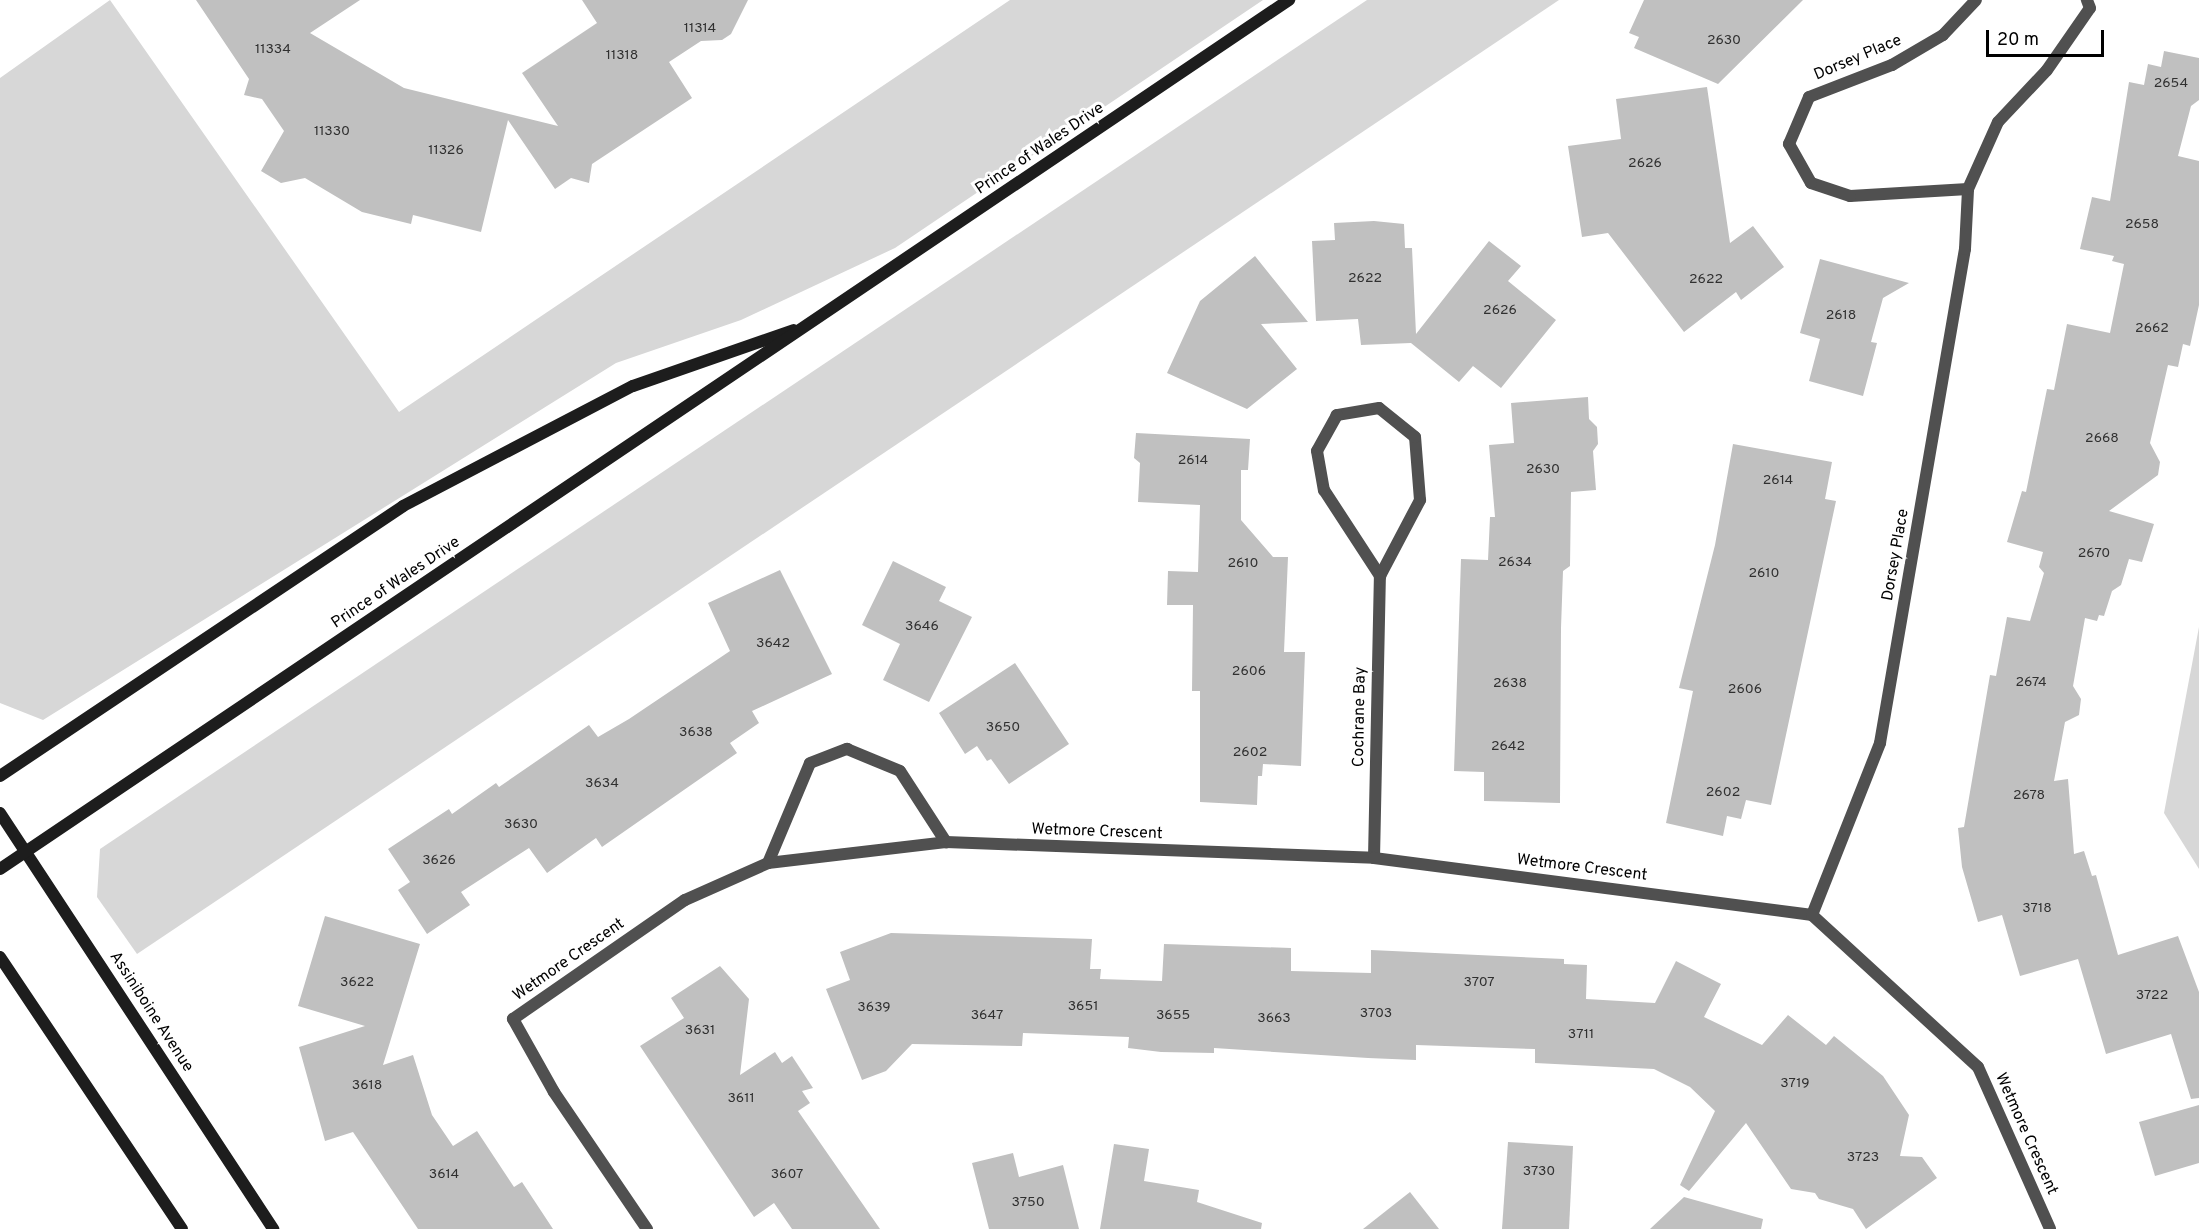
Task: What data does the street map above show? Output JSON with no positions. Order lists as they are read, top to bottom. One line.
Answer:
{"streets":{"main road":["Prince of Wales Drive","Assiniboine Avenue"],"street":["Dorsey Place","Cochrane Bay","Wetmore Crescent"]},"crossings":[["Dorsey Place","Wetmore Crescent"],["Prince of Wales Drive","Assiniboine Avenue"],["Cochrane Bay","Wetmore Crescent"]],"house_numbers":["11314","2630","11334","11318","2654","11330","11326","2626","2658","2622","2622","2626","2618","2662","2668","2614","2630","2614","2670","2634","2610","2610","3646","3642","2606","2674","2638","2606","3650","3638","2642","2602","3634","2602","2678","3630","3626","3718","3622","3707","3722","3651","3639","3703","3647","3655","3663","3631","3711","3719","3618","3611","3723","3730","3614","3607","3750"],"scale_bar":"20 m"}
